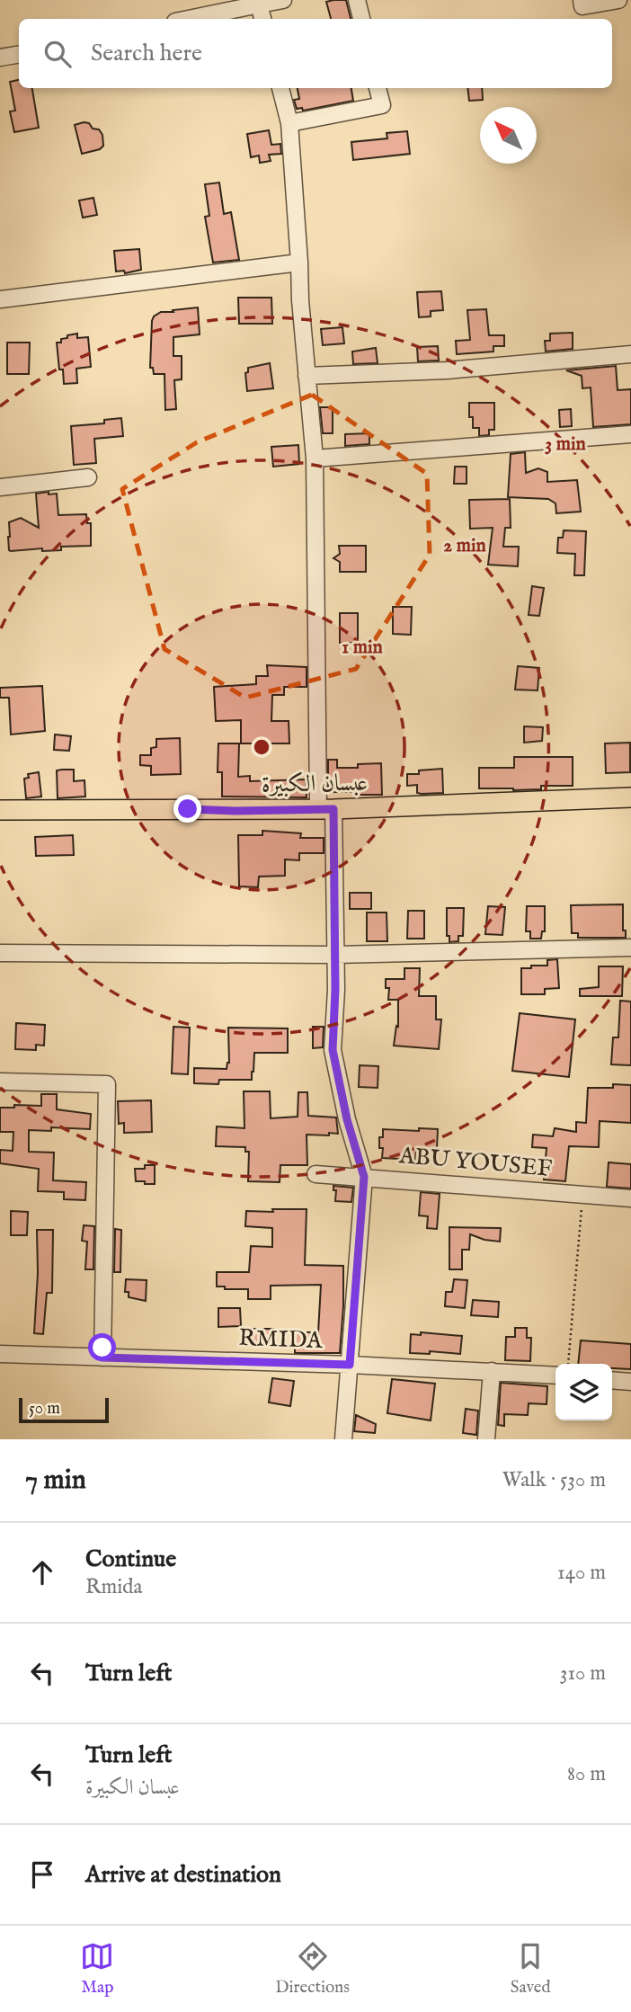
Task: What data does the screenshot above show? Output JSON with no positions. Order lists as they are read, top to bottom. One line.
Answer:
{"streets":{"main road":["عبسان الكبيرة"],"street":["ABU YOUSEF","RMIDA"]},"scale_bar":"50 m","north":"top left","page":{"search":"Search here","scale":"50 m","heading":["7 min","Walk · 530 m"],"list":[["Continue","Rmida","140 m"],["Turn left","310 m"],["Turn left","عبسان الكبيرة","80 m"],"Arrive at destination"],"nav":["Map","Directions","Saved"]},"rings":["3 min","2 min","1 min"]}
